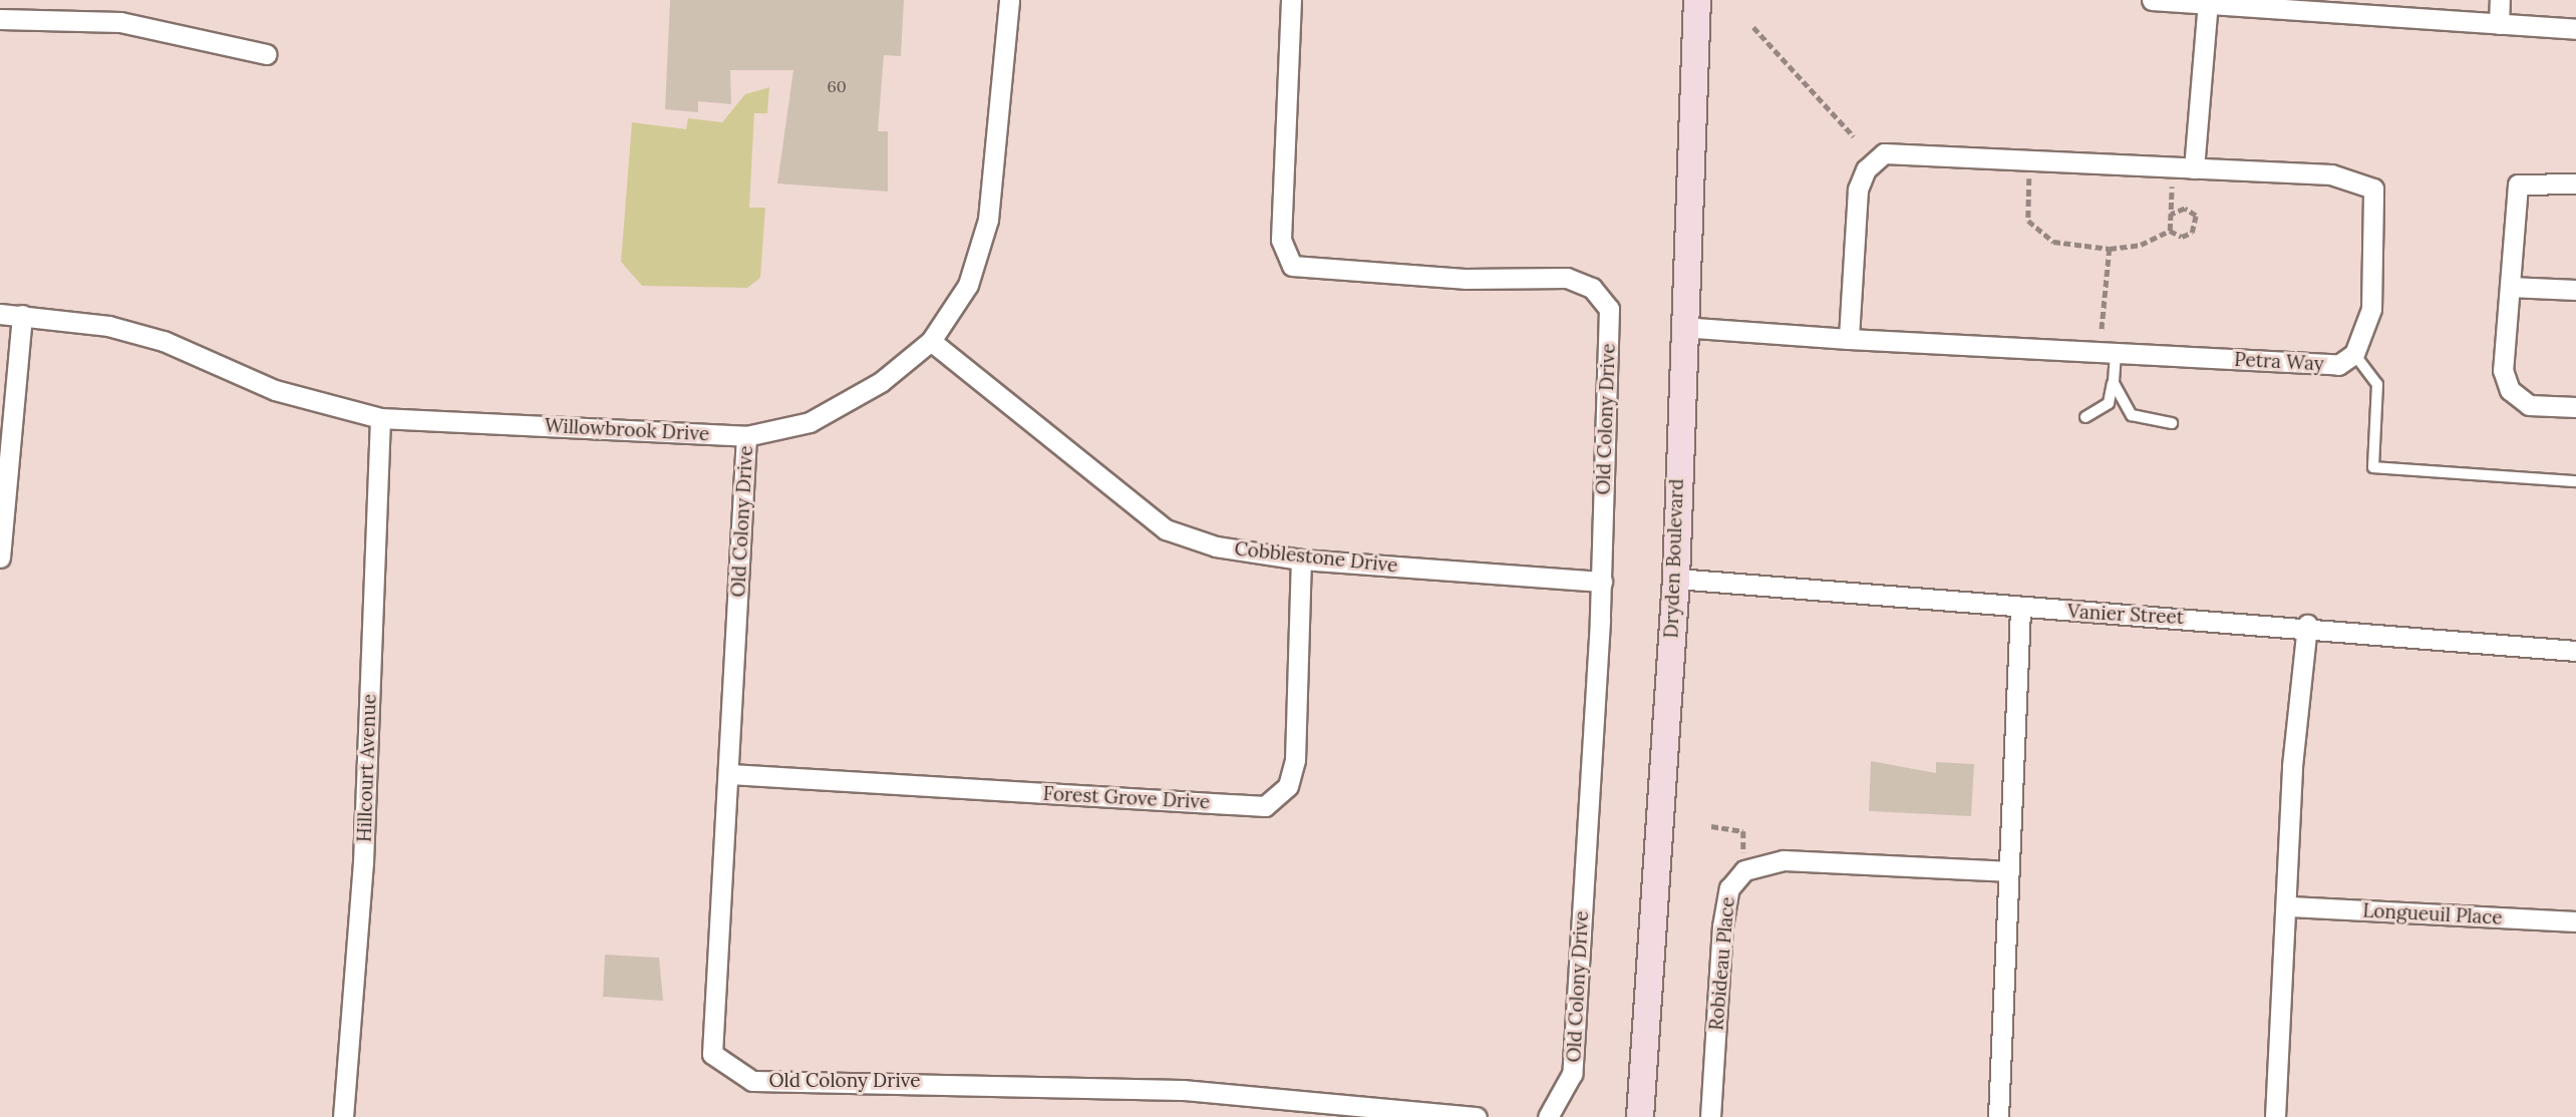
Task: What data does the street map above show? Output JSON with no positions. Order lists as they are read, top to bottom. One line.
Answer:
{"streets":{"street":["Petra Way","Old Colony Drive","Willowbrook Drive","Cobblestone Drive","Dryden Boulevard","Vanier Street","Hillcourt Avenue","Forest Grove Drive","Longueuil Place","Robideau Place"]},"crossings":[["Petra Way","Dryden Boulevard"],["Old Colony Drive","Willowbrook Drive"],["Old Colony Drive","Cobblestone Drive"],["Old Colony Drive","Forest Grove Drive"],["Willowbrook Drive","Cobblestone Drive"],["Willowbrook Drive","Hillcourt Avenue"],["Cobblestone Drive","Forest Grove Drive"],["Dryden Boulevard","Vanier Street"]],"house_numbers":["60"]}
